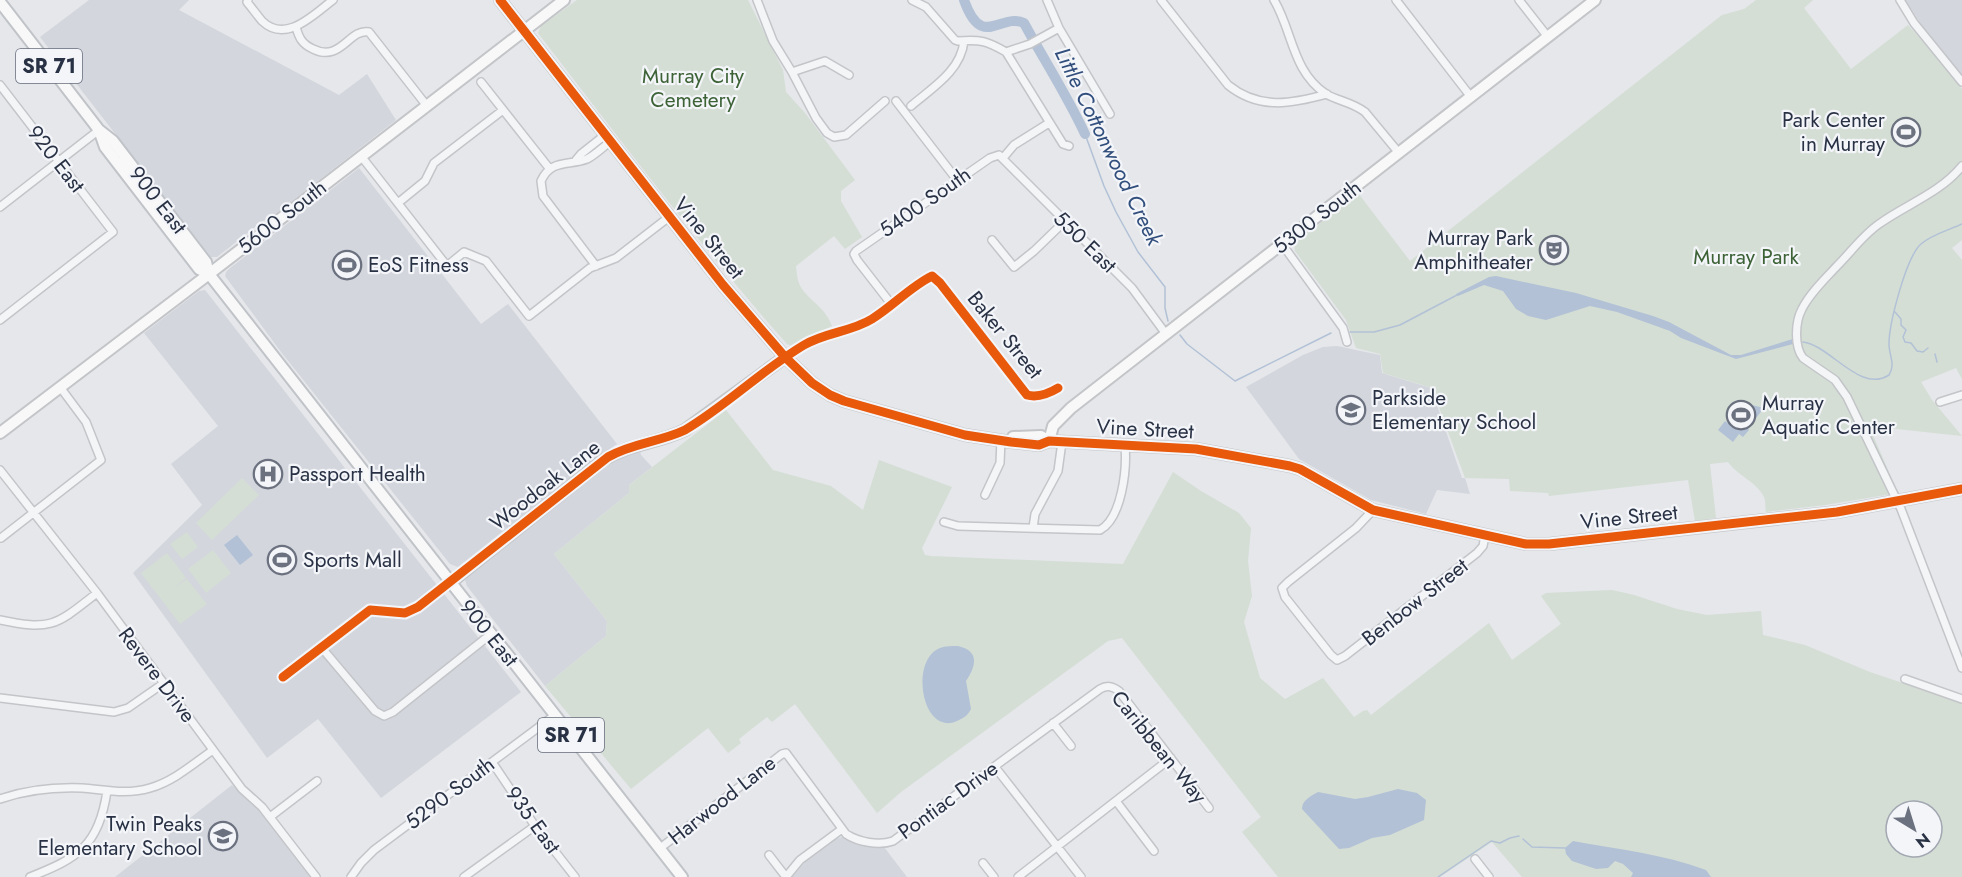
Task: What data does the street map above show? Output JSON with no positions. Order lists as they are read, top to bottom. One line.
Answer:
{"streets":{"main road":["SR 71","900 East","5600 South","5300 South","Vine Street","Woodoak Lane"],"street":["920 East","5400 South","550 East","Baker Street","Benbow Street","Revere Drive","Caribbean Way","5290 South","Harwood Lane","Pontiac Drive","935 East"]},"crossings":[["900 East","5600 South"],["900 East","Woodoak Lane"],["900 East","5290 South"],["900 East","Harwood Lane"],["5400 South","550 East"],["5400 South","Woodoak Lane"],["5600 South","Vine Street"],["5300 South","Vine Street"],["5300 South","550 East"],["Vine Street","Woodoak Lane"],["Vine Street","Benbow Street"],["Baker Street","Woodoak Lane"],["Caribbean Way","Pontiac Drive"],["5290 South","935 East"],["Harwood Lane","Pontiac Drive"]],"water":["Little Cottonwood Creek"],"parks":["Murray City Cemetery","Murray Park"],"places":{"sports":["Park Center in Murray","EoS Fitness","Murray Aquatic Center","Sports Mall"],"theatre":["Murray Park Amphitheater"],"school or university":["Parkside Elementary School","Twin Peaks Elementary School"],"hospital":["Passport Health"]},"north":"bottom right"}
